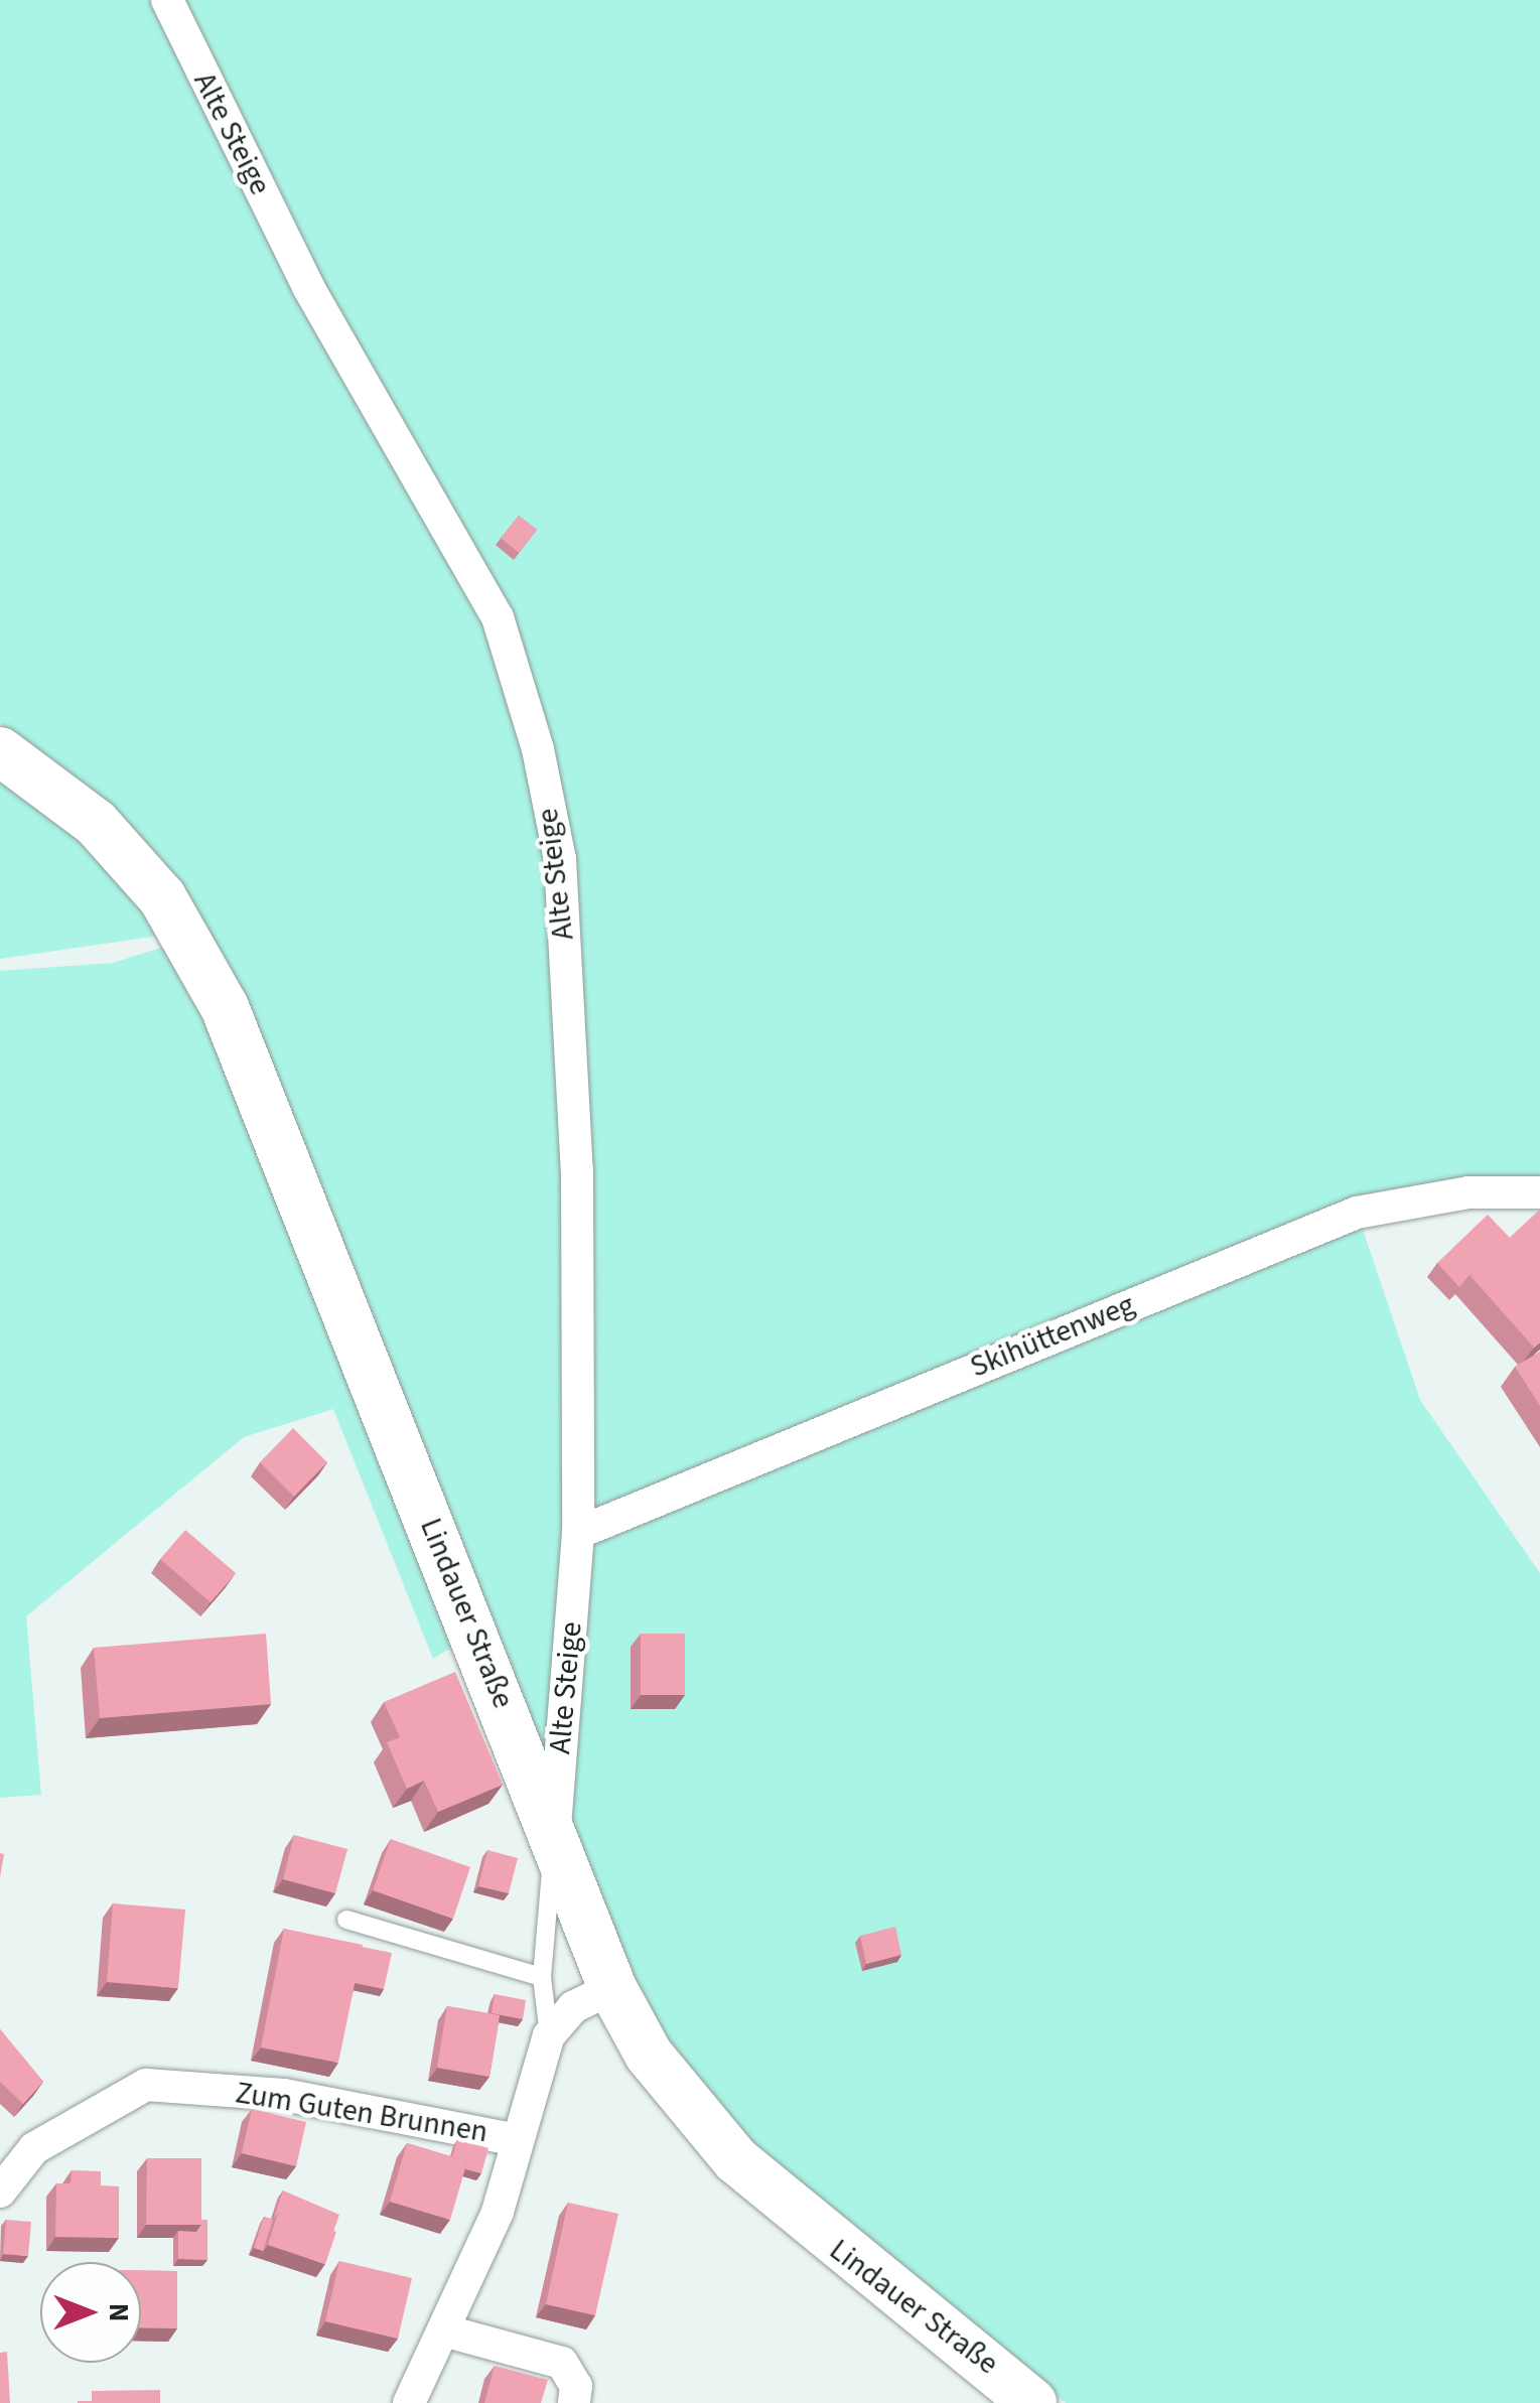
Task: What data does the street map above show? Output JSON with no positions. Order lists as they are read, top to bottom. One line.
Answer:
{"streets":{"main road":["Lindauer Straße"],"street":["Alte Steige","Skihüttenweg","Zum Guten Brunnen"]},"crossings":[["Alte Steige","Skihüttenweg"],["Alte Steige","Lindauer Straße"]],"north":"right"}
